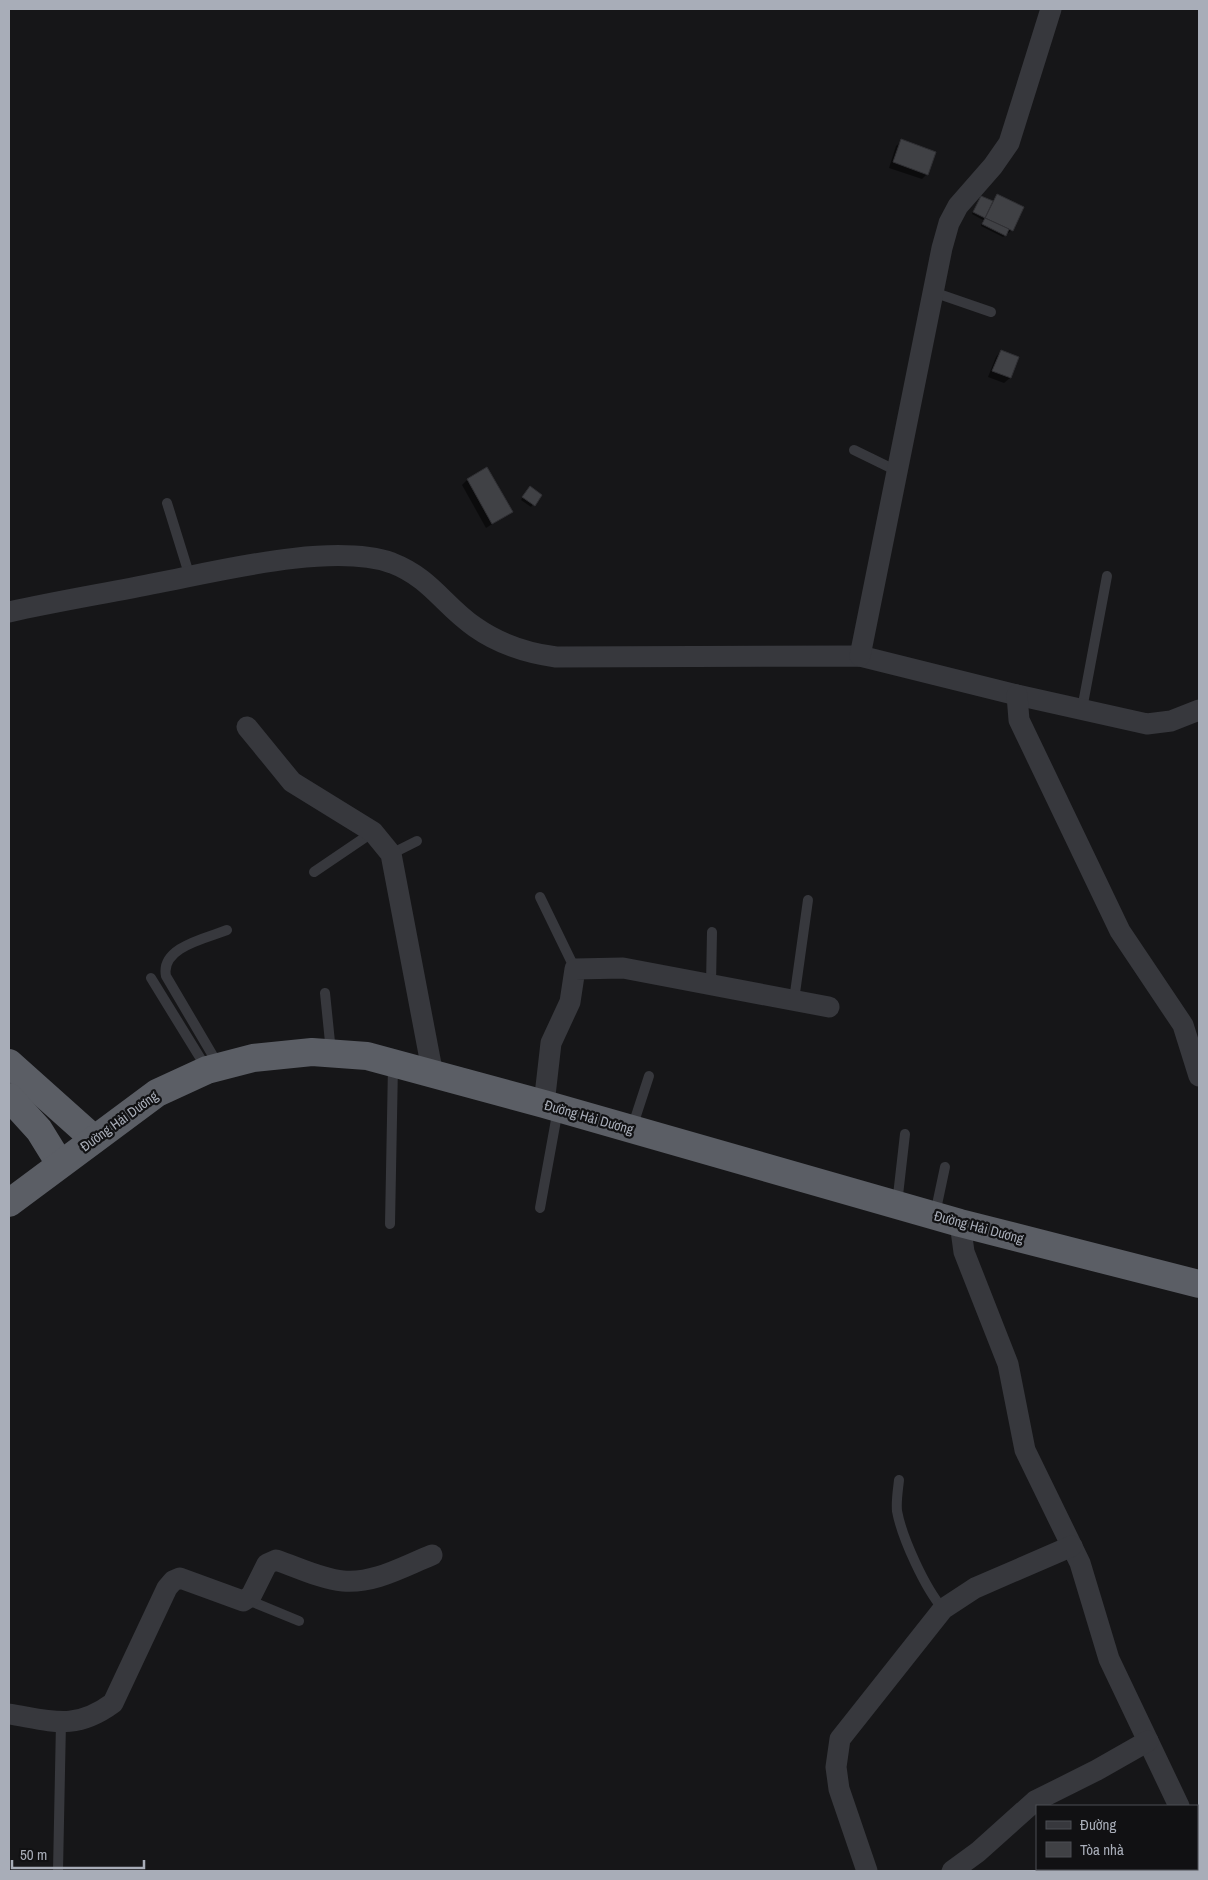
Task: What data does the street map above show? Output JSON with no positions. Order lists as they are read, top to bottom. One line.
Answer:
{"streets":{"highway":["Đường Hải Dương"]},"legend":["Đường","Tòa nhà"],"scale_bar":"50 m"}
